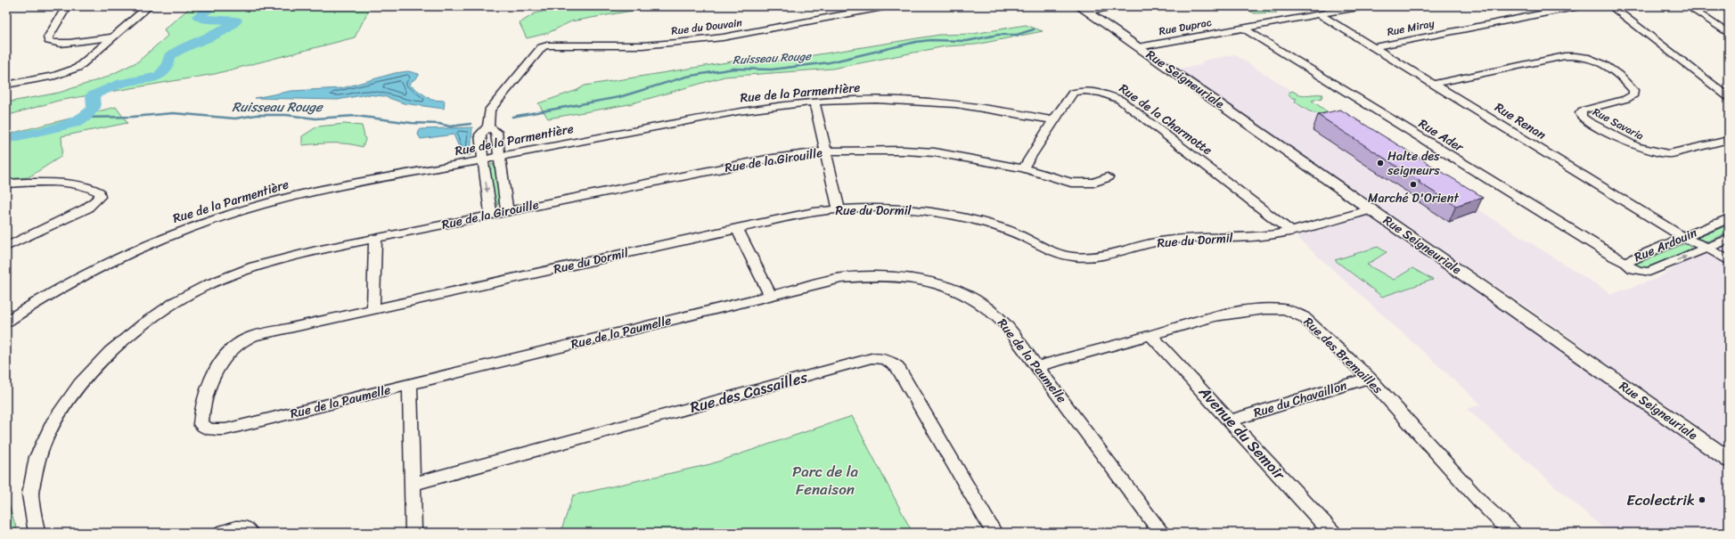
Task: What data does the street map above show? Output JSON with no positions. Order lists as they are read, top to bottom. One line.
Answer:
{"streets":{"street":["Rue du Douvain","Rue Duprac","Rue Miray","Rue Seigneuriale","Rue de la Parmentière","Rue de la Charmotte","Rue Renan","Rue Savaria","Rue Ader","Rue de la Girouille","Rue du Dormil","Rue Ardouin","Rue de la Paumelle","Rue des Bremailles","Rue des Cassailles","Rue du Chavaillon","Avenue du Semoir"]},"crossings":[["Rue Duprac","Rue Seigneuriale"],["Rue Duprac","Rue Renan"],["Rue Duprac","Rue Ader"],["Rue Miray","Rue Renan"],["Rue Seigneuriale","Rue du Dormil"],["Rue de la Parmentière","Rue de la Charmotte"],["Rue de la Charmotte","Rue de la Girouille"],["Rue de la Charmotte","Rue du Dormil"],["Rue Renan","Rue Savaria"],["Rue Renan","Rue Ardouin"],["Rue Ader","Rue Ardouin"],["Rue du Dormil","Rue de la Paumelle"],["Rue de la Paumelle","Rue des Bremailles"],["Rue des Bremailles","Rue du Chavaillon"],["Rue des Bremailles","Avenue du Semoir"],["Rue du Chavaillon","Avenue du Semoir"]],"water":["Ruisseau Rouge"],"parks":["Parc de la Fenaison"],"places":["Halte des seigneurs","Marché D'Orient","Ecolectrik"]}
